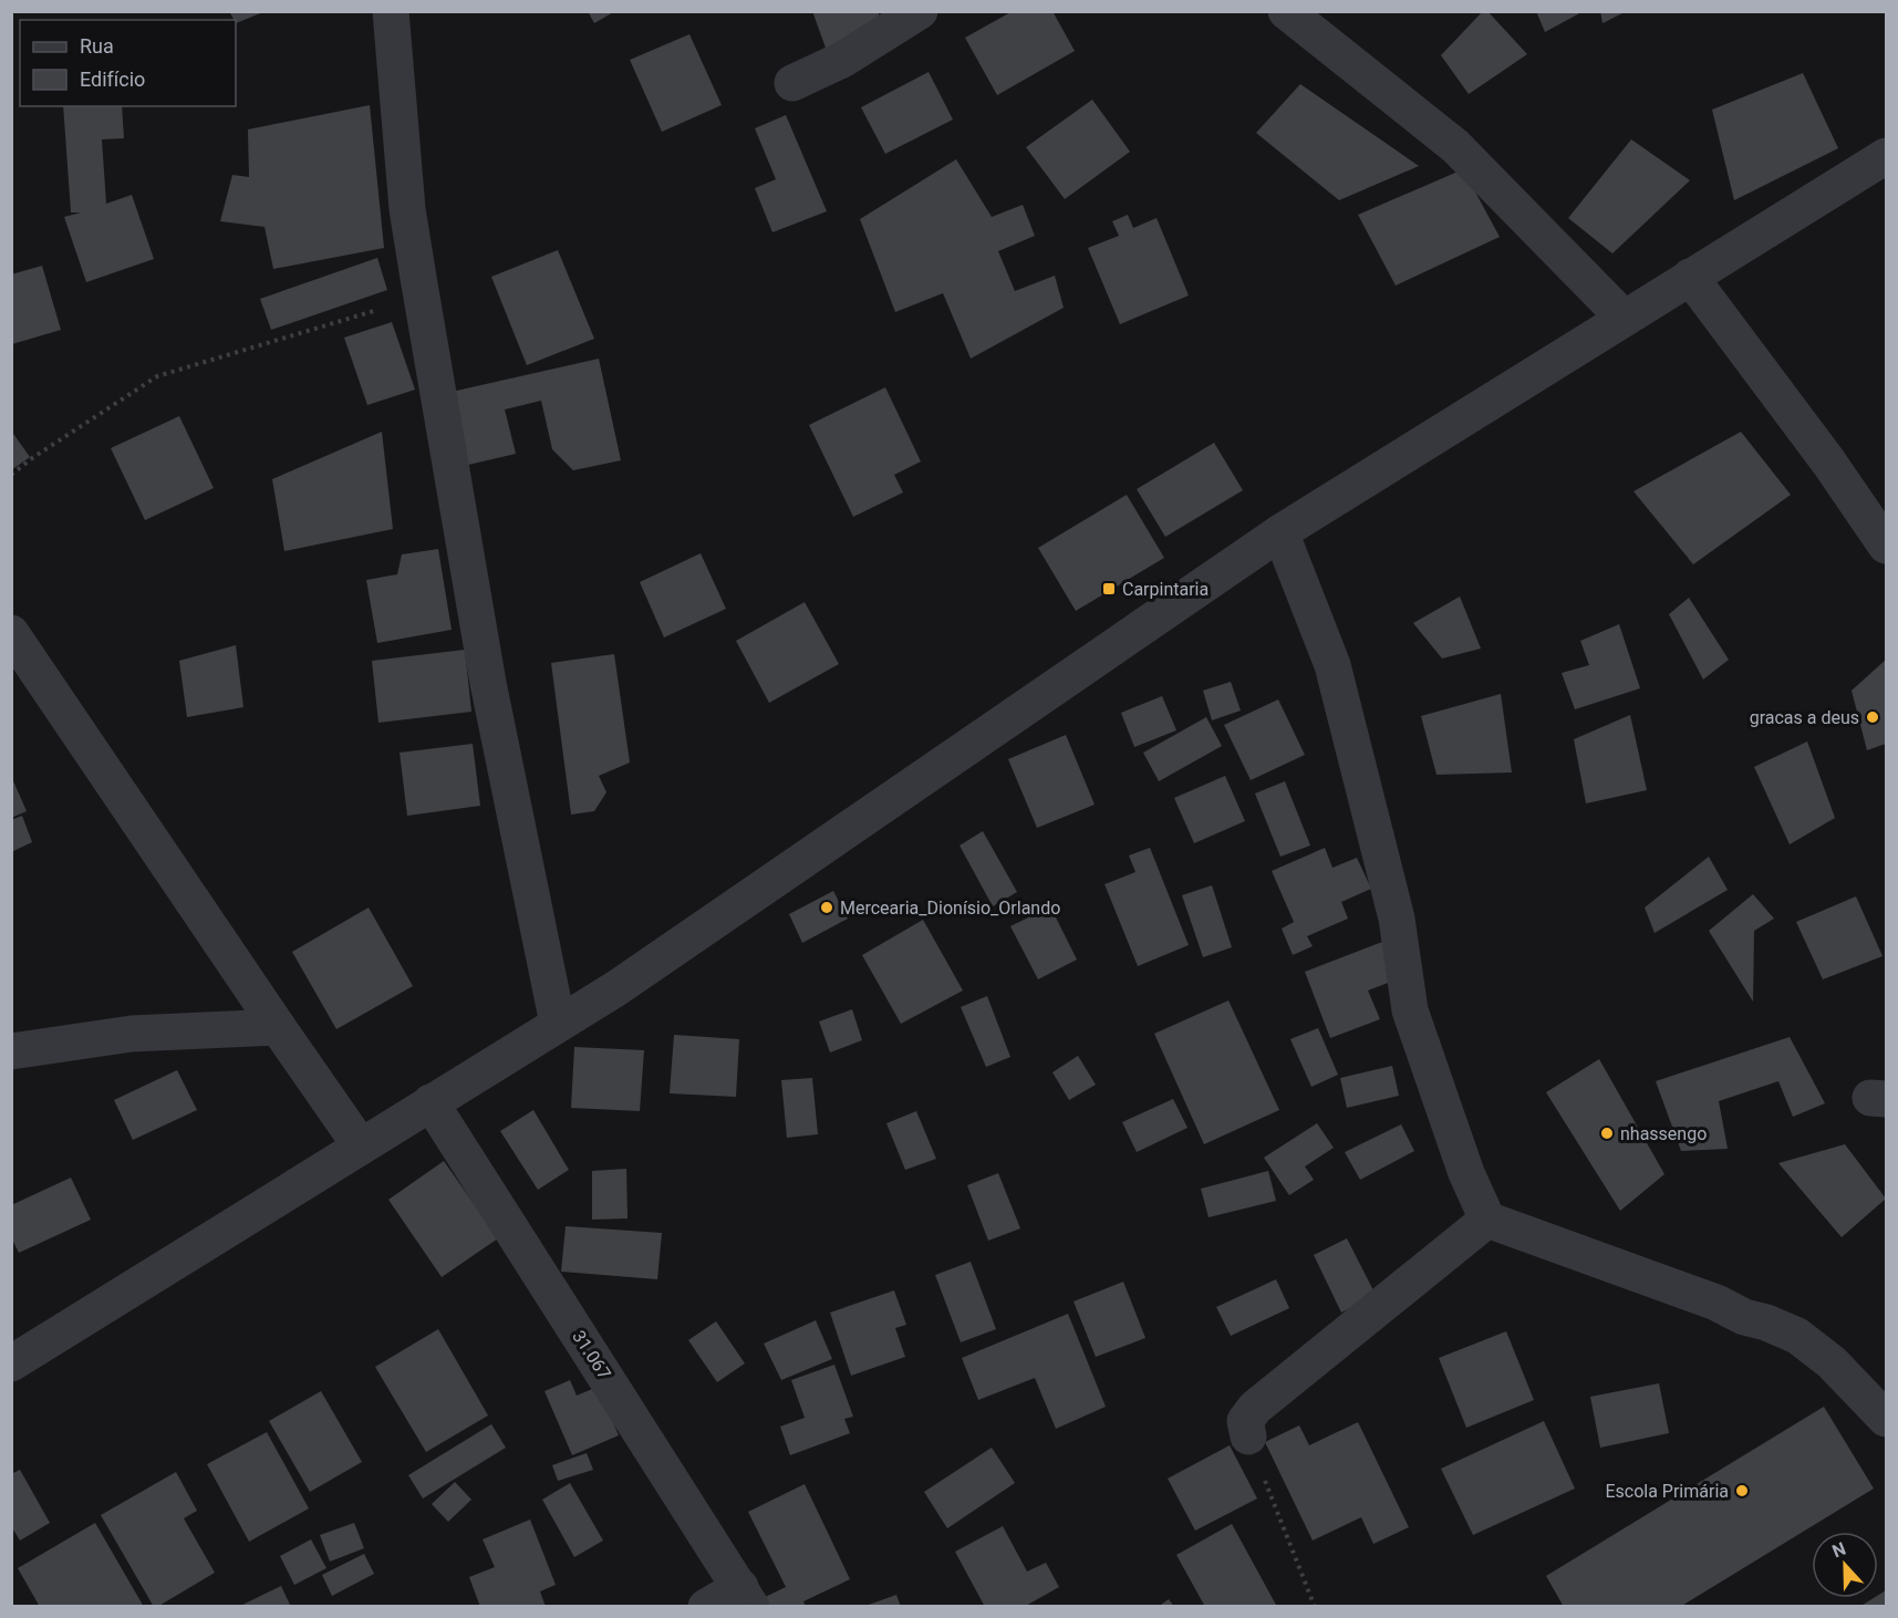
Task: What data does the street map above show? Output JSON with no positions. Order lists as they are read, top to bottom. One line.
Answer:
{"streets":{"street":["31.067"]},"places":{"transit":["Carpintaria"],"other":["gracas a deus","Mercearia_Dionísio_Orlando","nhassengo","Escola Primária"]},"legend":["Rua","Edifício"],"north":"top"}
